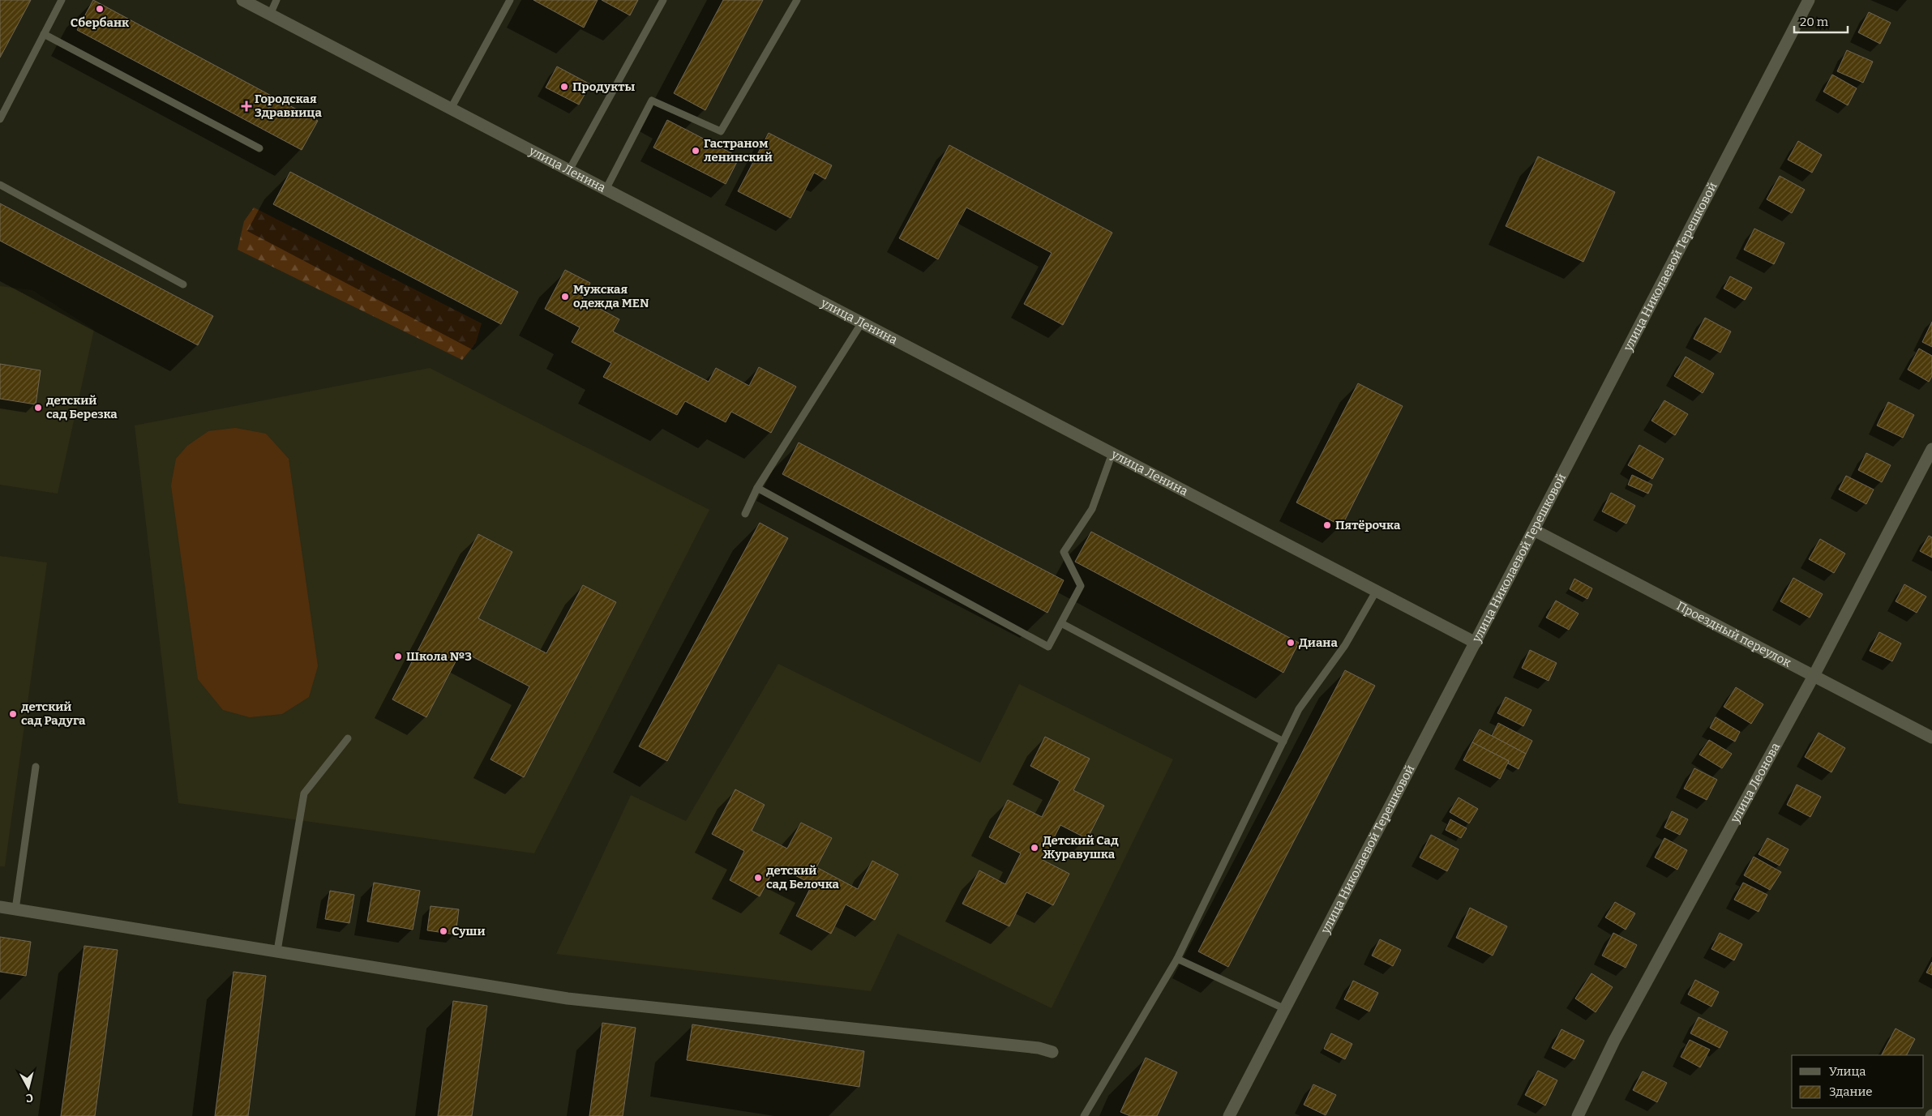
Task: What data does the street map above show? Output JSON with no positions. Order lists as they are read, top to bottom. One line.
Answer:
{"streets":{"street":["улица Ленина","улица Николаевой Терешковой","Проездный переулок","улица Леонова"]},"crossings":[["улица Ленина","улица Николаевой Терешковой"],["улица Николаевой Терешковой","Проездный переулок"],["Проездный переулок","улица Леонова"]],"places":{"other":["Сбербанк","Продукты","Гастраном ленинский","Мужская одежда MEN","детский сад Березка","Пятёрочка","Диана","Школа №3","детский сад Радуга","Детский Сад Журавушка","детский сад Белочка","Суши"],"health":["Городская Здравница"]},"legend":["Улица","Здание"],"scale_bar":"20 m","north":"bottom"}
